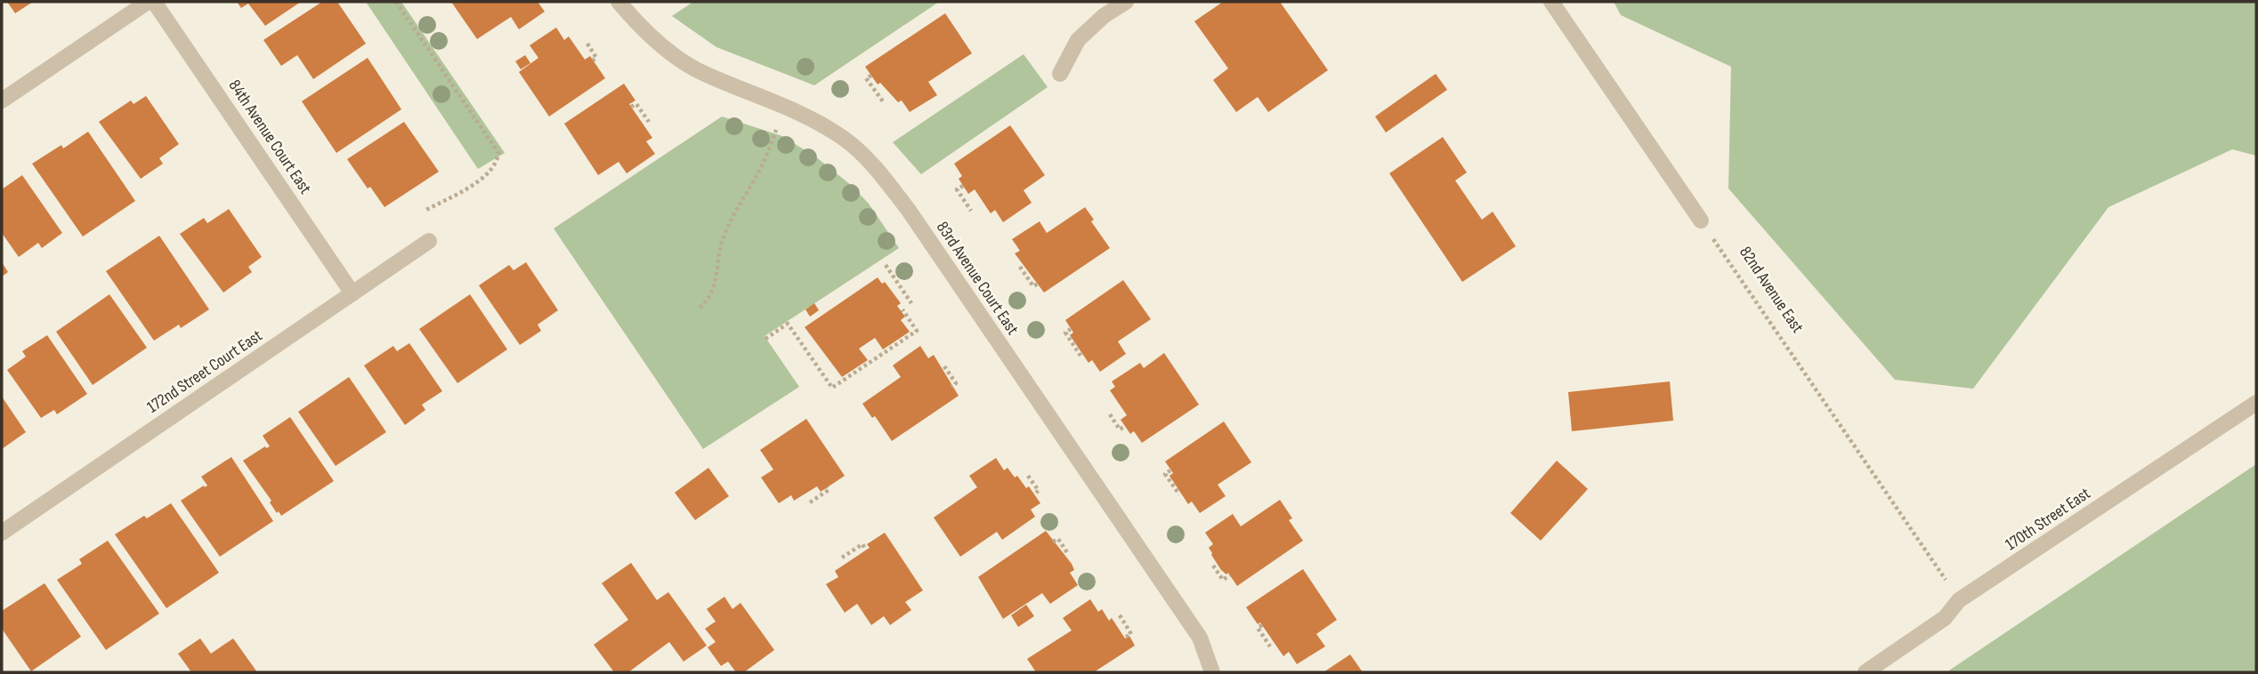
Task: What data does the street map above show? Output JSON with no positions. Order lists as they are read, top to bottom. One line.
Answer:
{"streets":{"street":["84th Avenue Court East","83rd Avenue Court East","172nd Street Court East","170th Street East"],"path":["82nd Avenue East"]},"crossings":[["84th Avenue Court East","172nd Street Court East"],["82nd Avenue East","170th Street East"]]}
